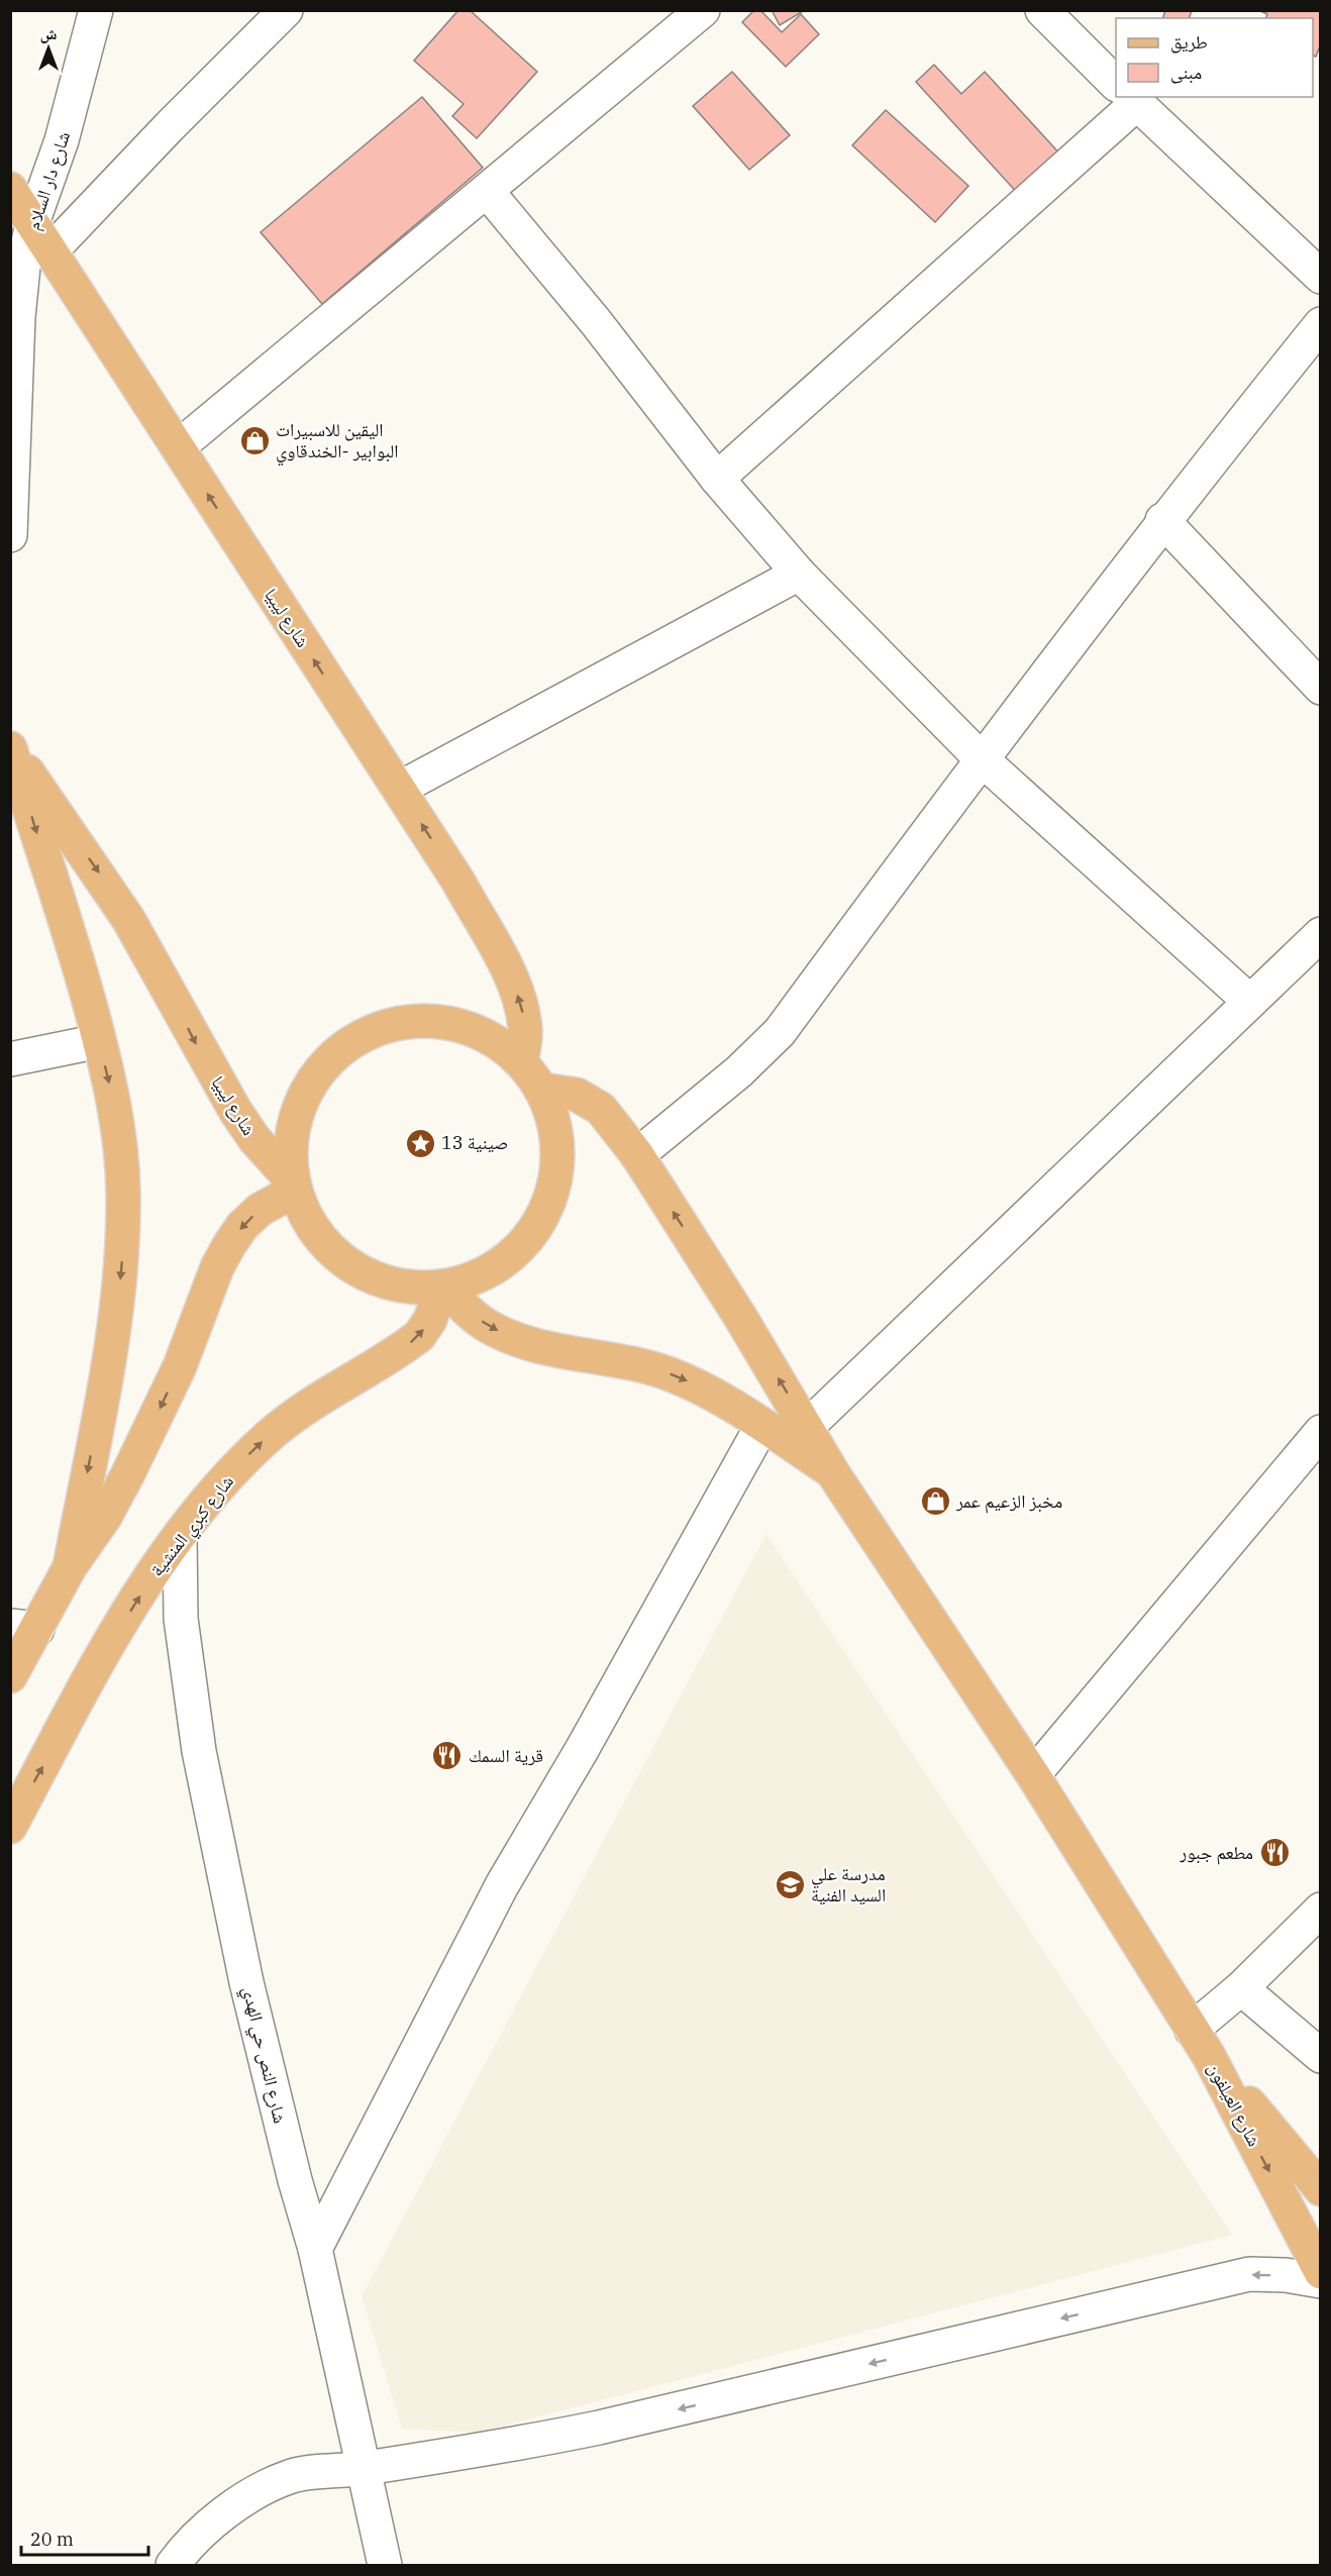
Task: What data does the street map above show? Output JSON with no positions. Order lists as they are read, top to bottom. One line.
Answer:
{"streets":{"main road":["شارع ليبيا","شارع كبري المنشية","شارع العيلفون"],"street":["شارع دار السلام","شارع النص حي الهدي"]},"crossings":[["شارع دار السلام","شارع ليبيا"],["شارع كبري المنشية","شارع النص حي الهدي"]],"places":{"shop":["اليقين للاسبيرات البوابير -الخندقاوي","مخبز الزعيم عمر"],"place":["صينية 13"],"restaurant":["قرية السمك","مطعم جبور"],"school or university":["مدرسة علي السيد الفنية"]},"legend":["طريق","مبنى"],"scale_bar":"20 m","north":"top"}
